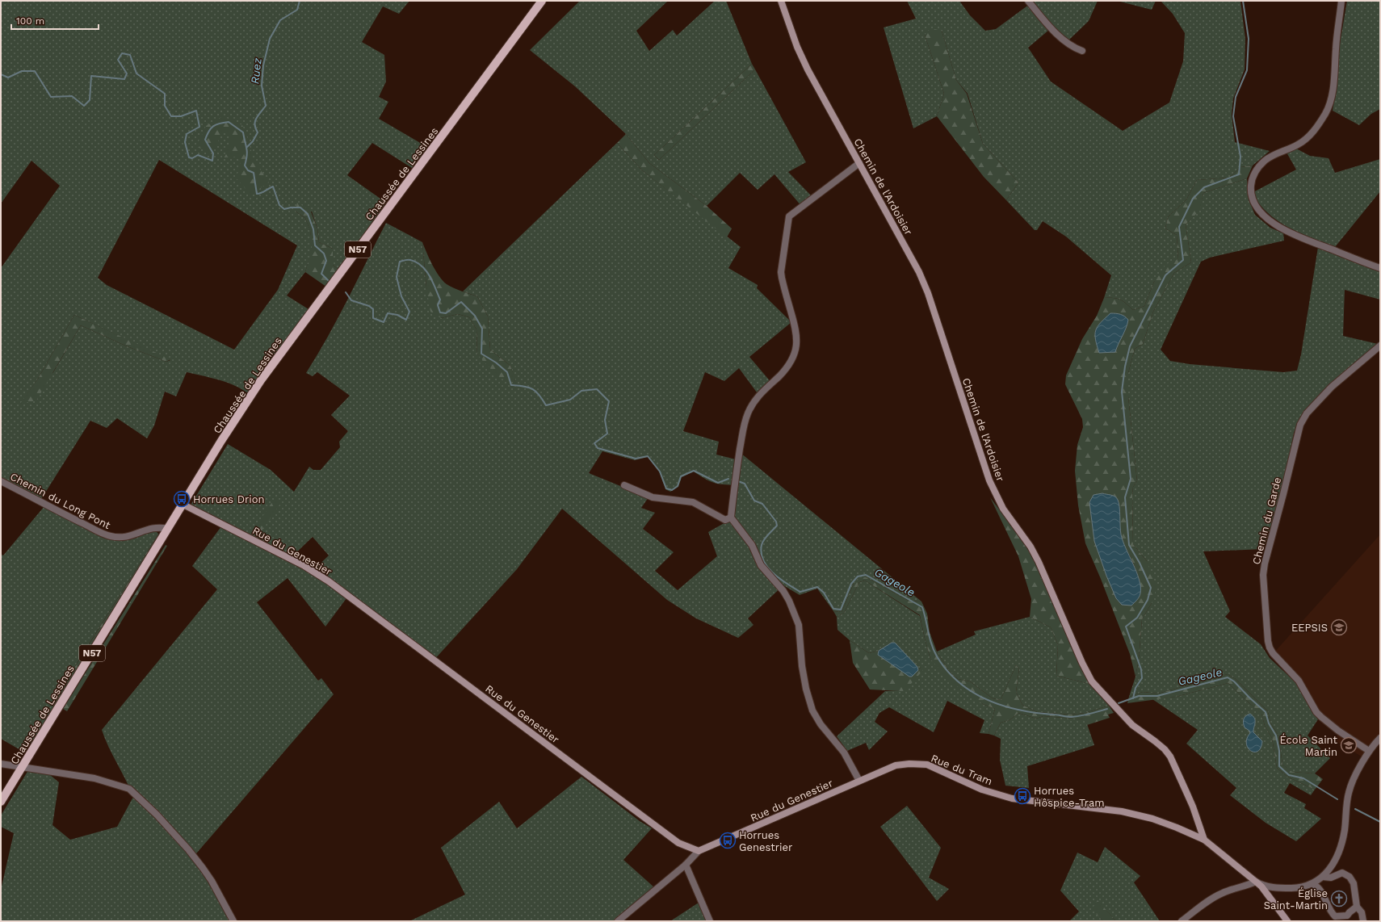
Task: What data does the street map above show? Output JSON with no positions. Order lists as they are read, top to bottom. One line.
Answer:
{"streets":{"main road":["Chaussée de Lessines","N57"],"street":["Chemin de l'Ardoisier","Chemin du Long Pont","Chemin du Garde","Rue du Genestier","Rue du Tram"]},"crossings":[["Chaussée de Lessines","Chemin du Long Pont"],["Chaussée de Lessines","Rue du Genestier"],["Chemin de l'Ardoisier","Rue du Tram"],["Rue du Genestier","Rue du Tram"]],"water":["Ruez","Gageole"],"places":{"bus stop":["Horrues Drion","Horrues Hôspice-Tram","Horrues Genestrier"],"school or university":["EEPSIS","École Saint Martin"],"church":["Église Saint-Martin"]},"scale_bar":"100 m"}
